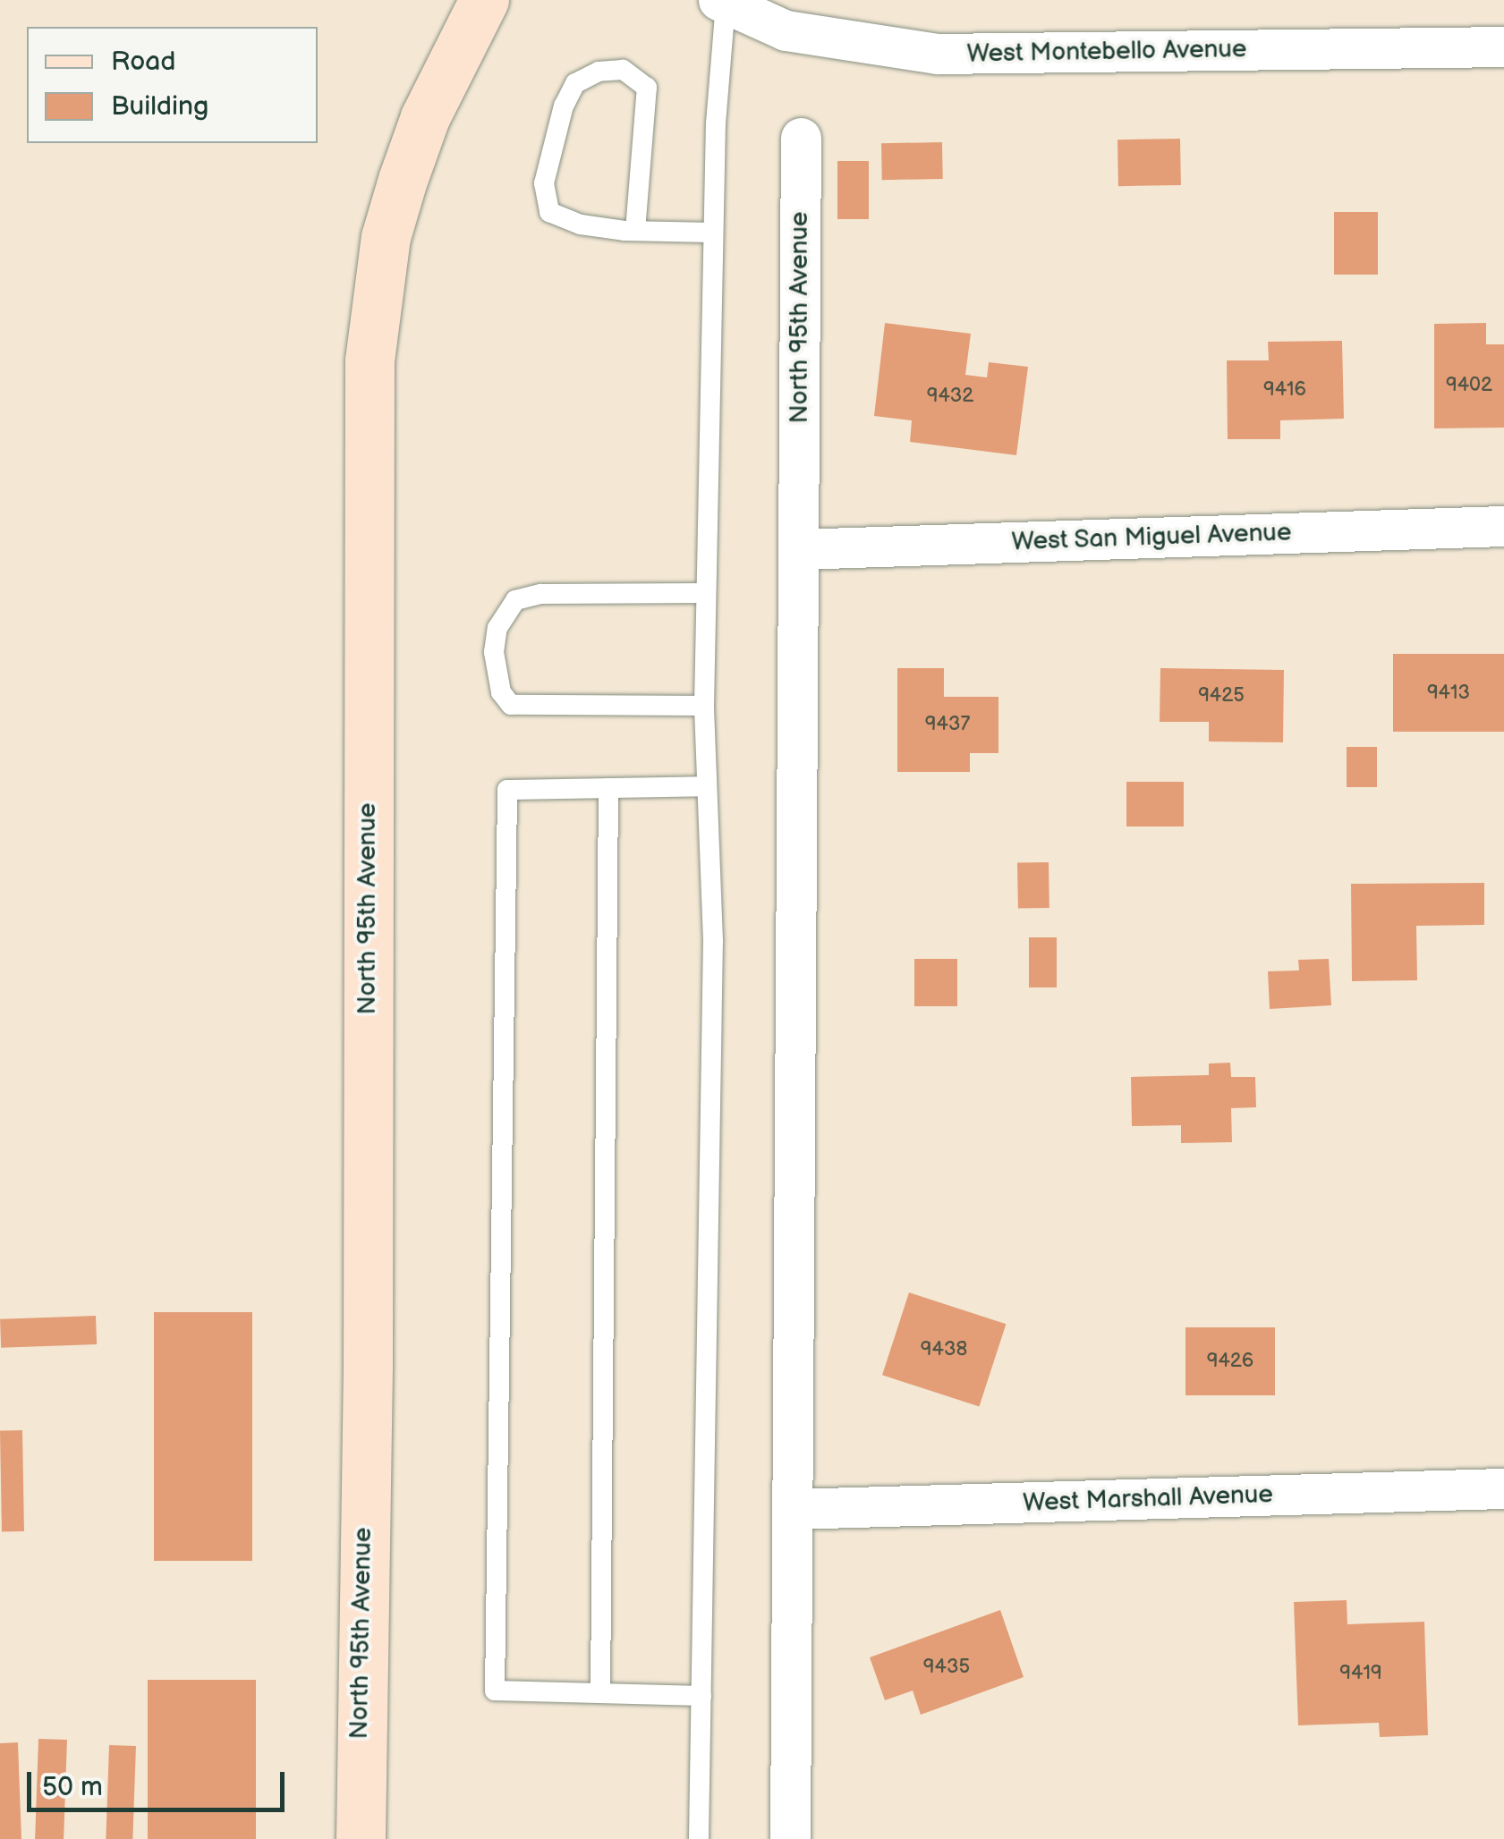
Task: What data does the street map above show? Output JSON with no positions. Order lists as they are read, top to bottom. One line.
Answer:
{"streets":{"street":["West Montebello Avenue","North 95th Avenue","West San Miguel Avenue","West Marshall Avenue"]},"crossings":[["North 95th Avenue","West San Miguel Avenue"],["North 95th Avenue","West Marshall Avenue"]],"house_numbers":["9402","9416","9432","9413","9425","9437","9438","9426","9435","9419"],"legend":["Road","Building"],"scale_bar":"50 m"}
